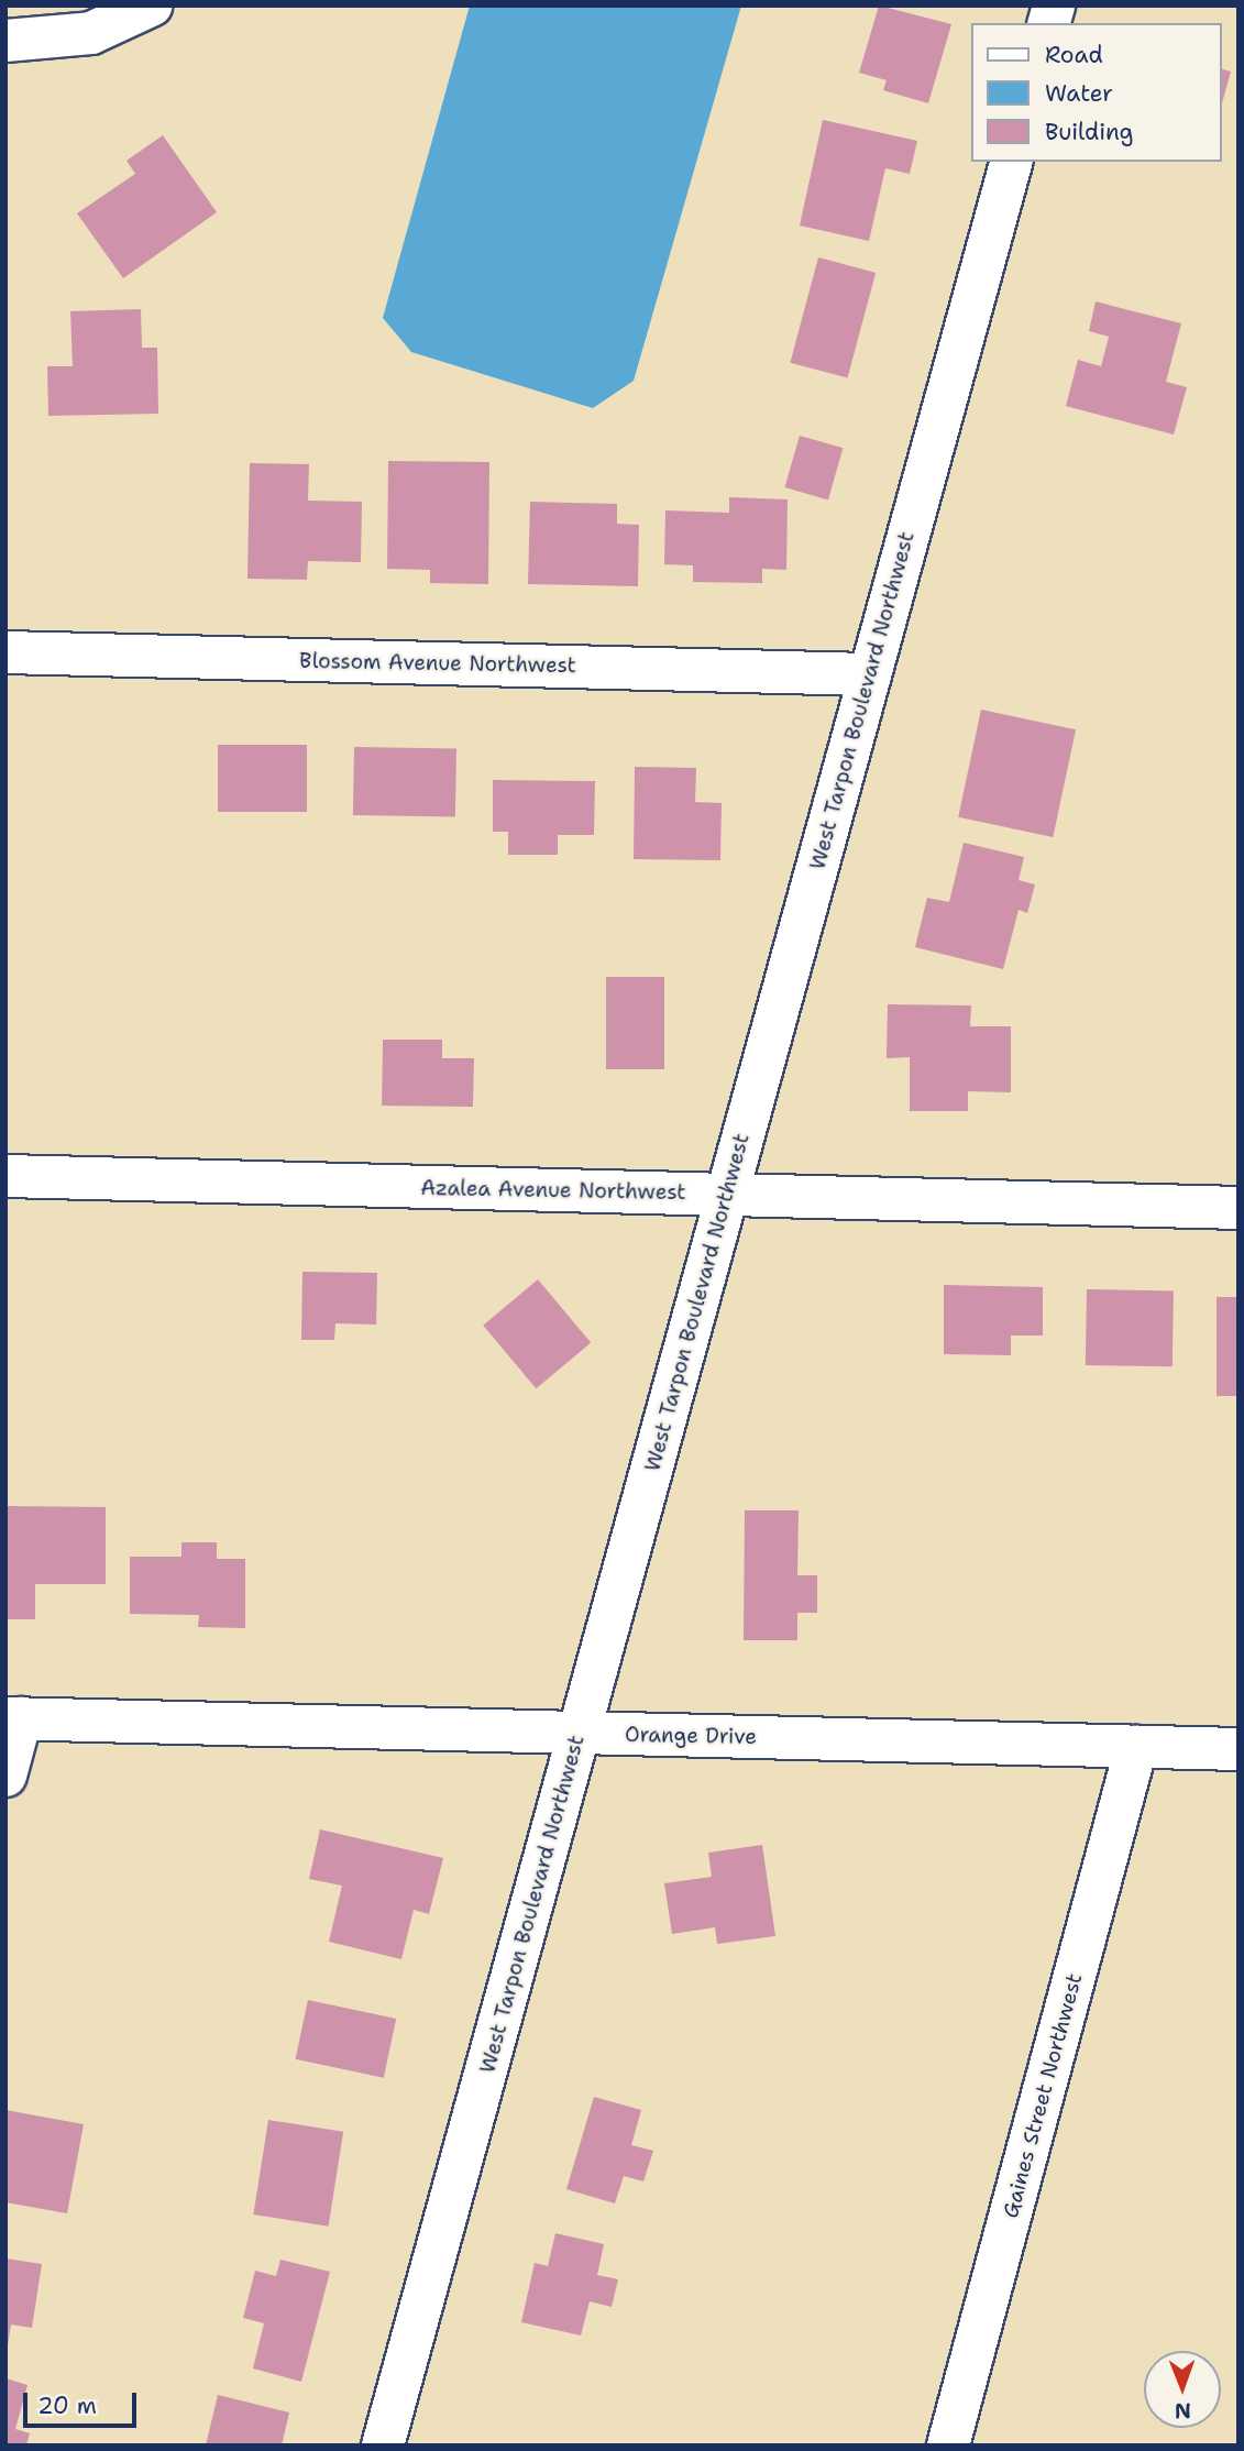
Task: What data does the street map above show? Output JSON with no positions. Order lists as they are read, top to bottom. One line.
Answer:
{"streets":{"street":["Blossom Avenue Northwest","West Tarpon Boulevard Northwest","Azalea Avenue Northwest","Orange Drive","Gaines Street Northwest"]},"crossings":[["Blossom Avenue Northwest","West Tarpon Boulevard Northwest"],["West Tarpon Boulevard Northwest","Azalea Avenue Northwest"],["West Tarpon Boulevard Northwest","Orange Drive"],["Orange Drive","Gaines Street Northwest"]],"legend":["Road","Water","Building"],"scale_bar":"20 m","north":"bottom"}
